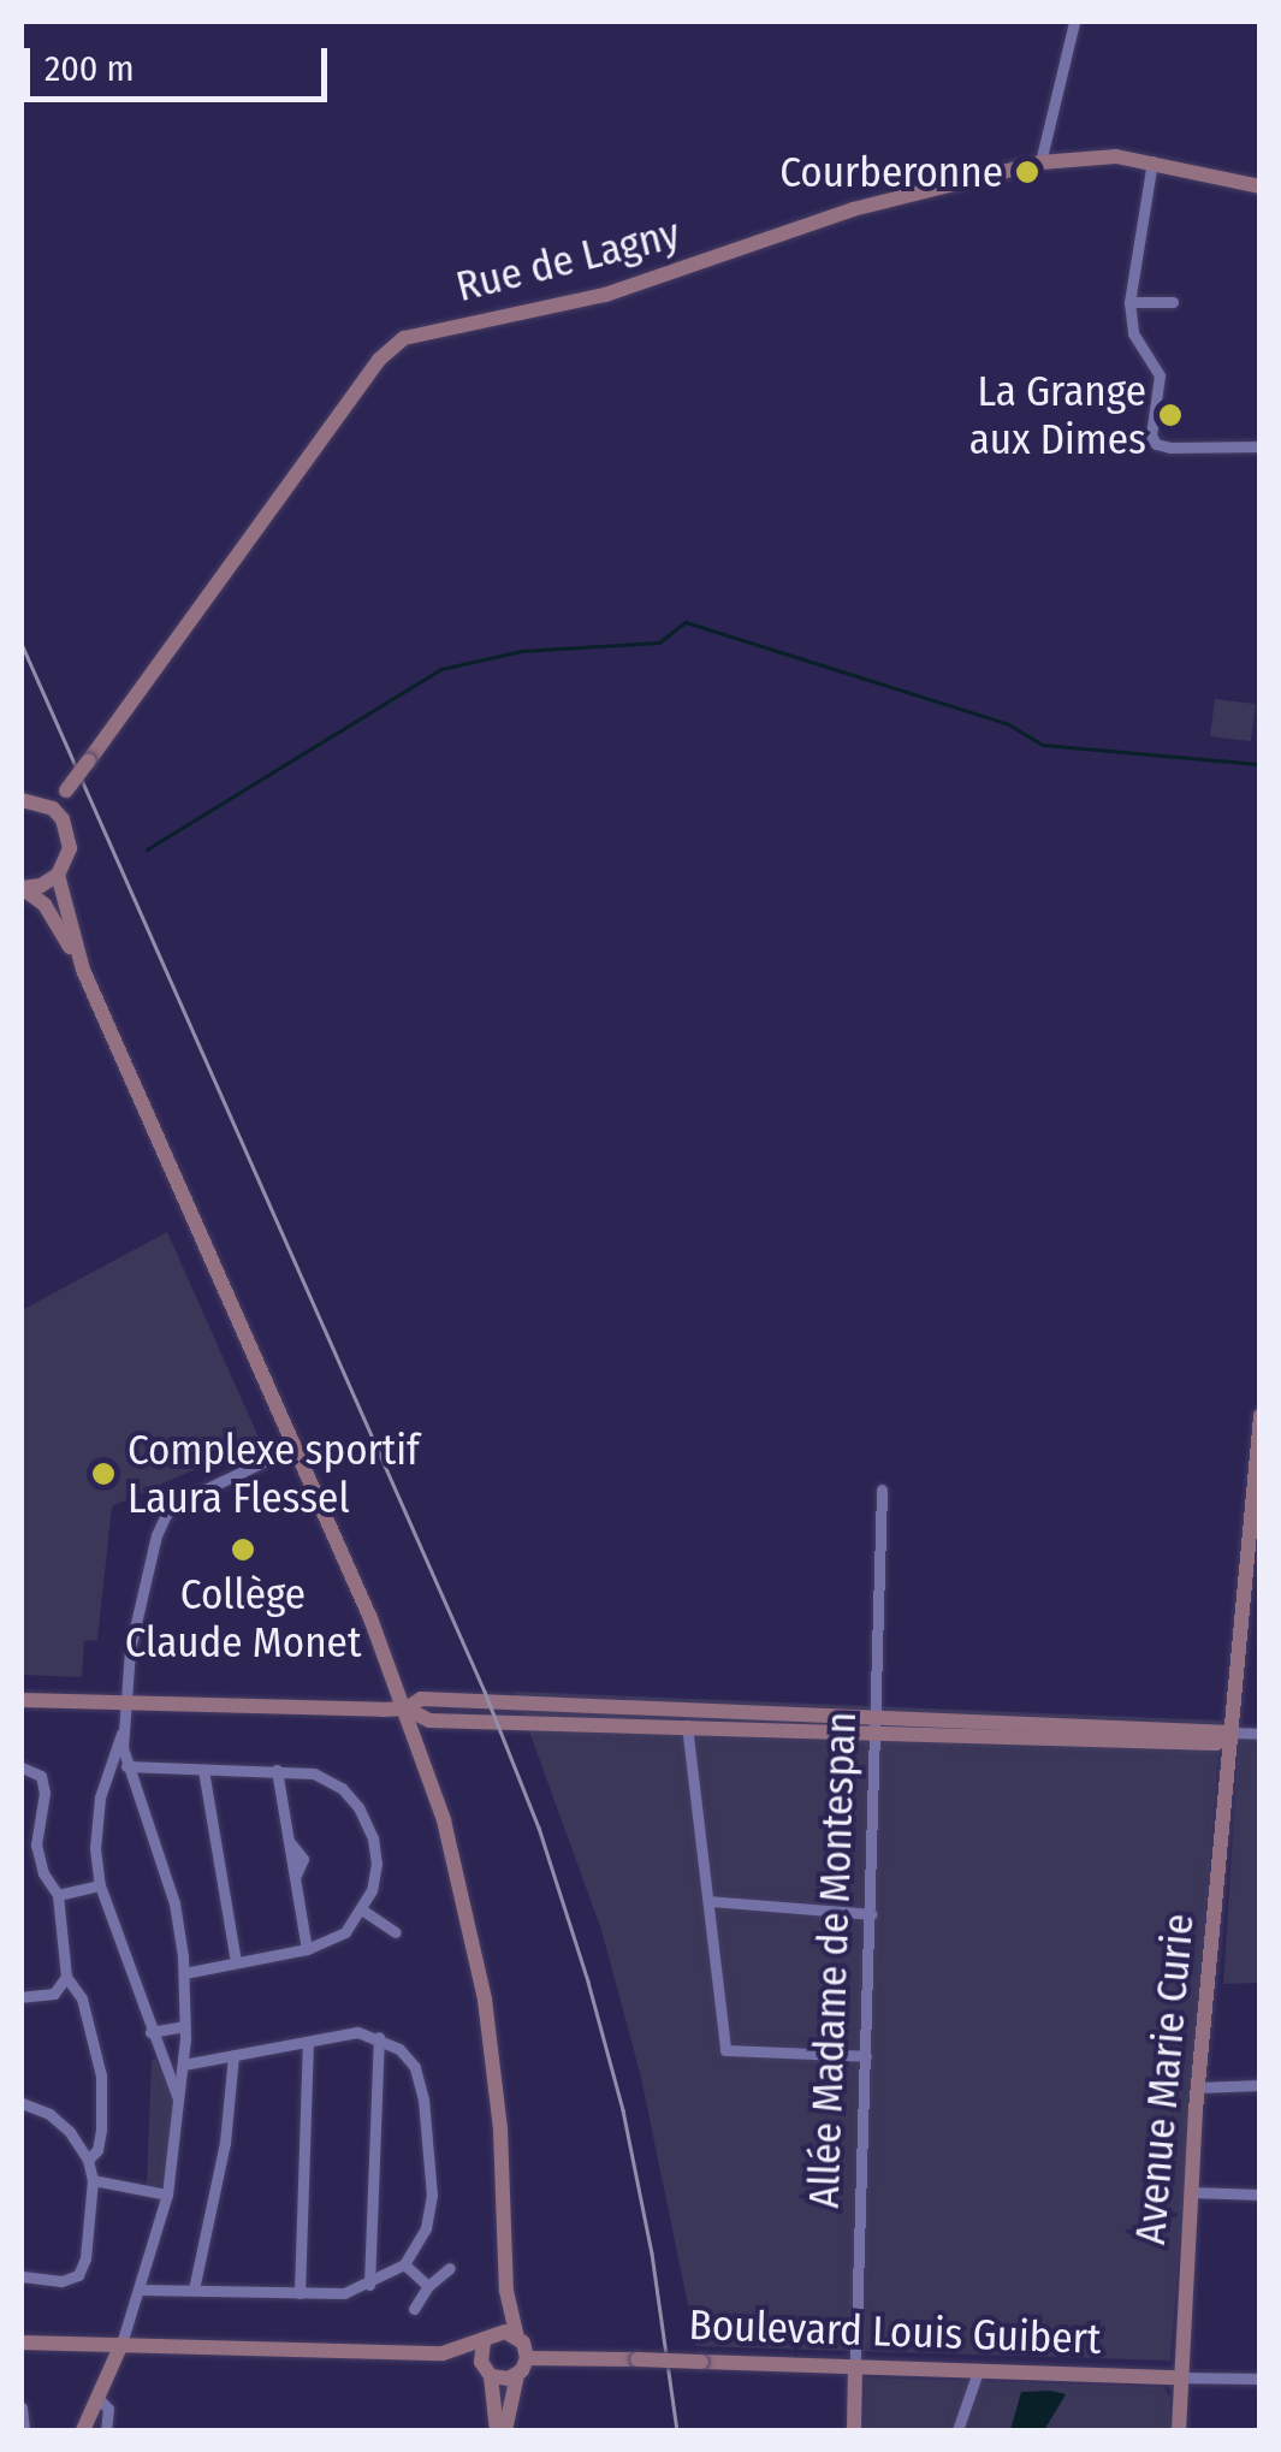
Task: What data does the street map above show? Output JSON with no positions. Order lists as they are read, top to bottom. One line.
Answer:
{"streets":{"street":["Rue de Lagny","Allée Madame de Montespan","Avenue Marie Curie","Boulevard Louis Guibert"]},"crossings":[["Allée Madame de Montespan","Boulevard Louis Guibert"],["Avenue Marie Curie","Boulevard Louis Guibert"]],"places":["Courberonne","La Grange aux Dimes","Complexe sportif Laura Flessel","Collège Claude Monet"],"scale_bar":"200 m"}
